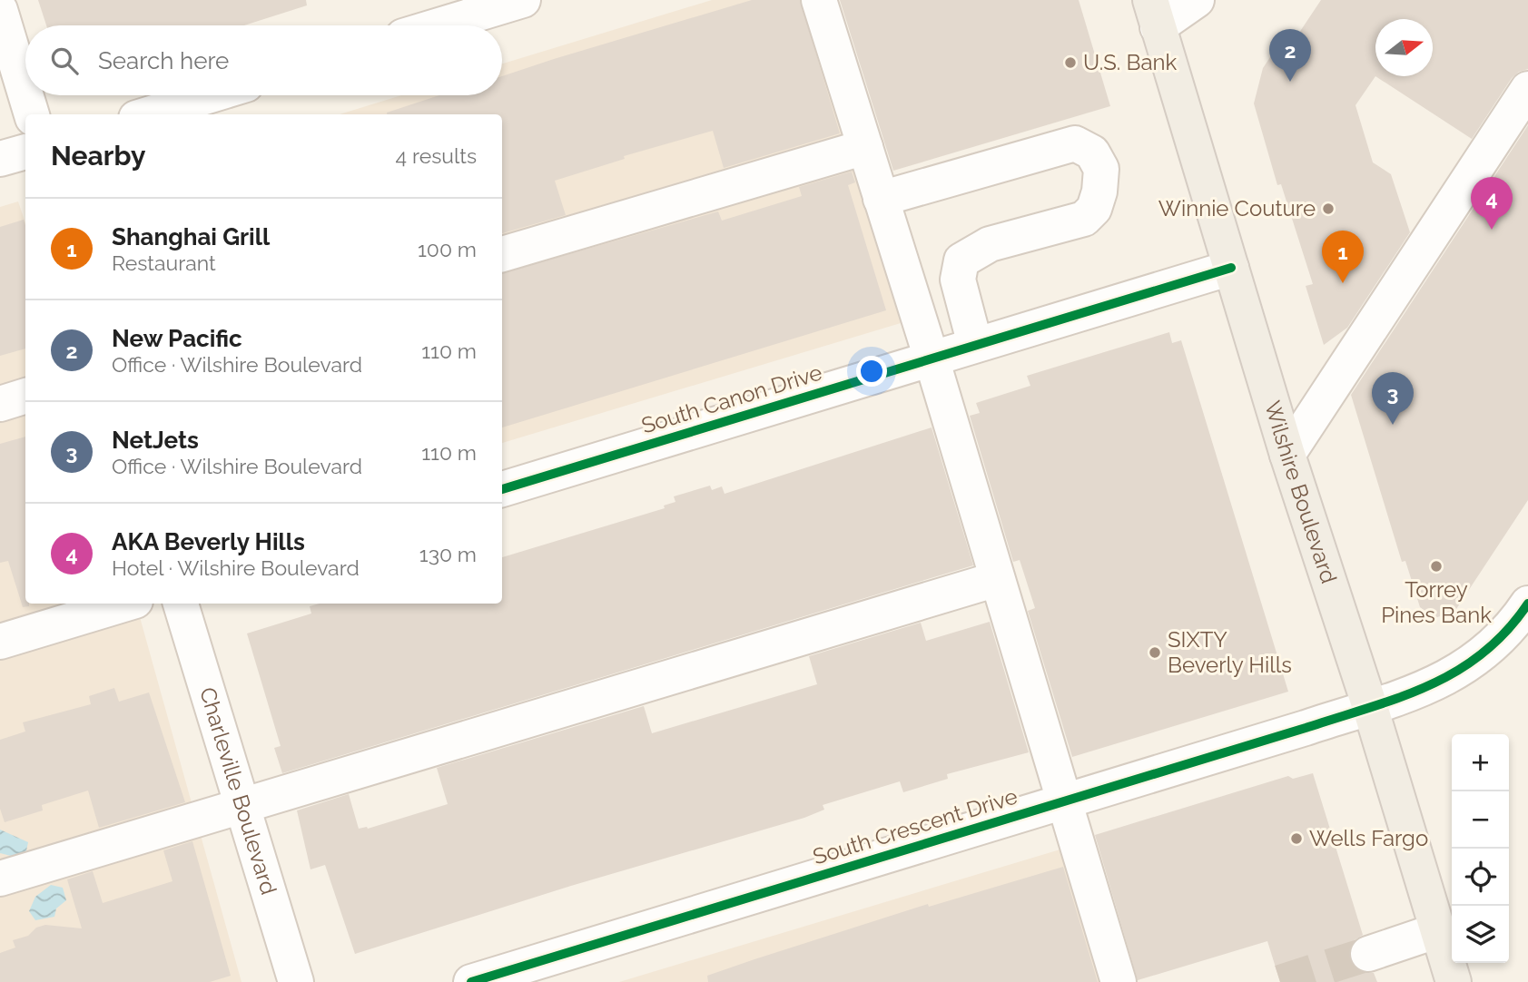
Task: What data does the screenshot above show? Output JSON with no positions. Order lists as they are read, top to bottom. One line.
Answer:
{"streets":{"main road":["Wilshire Boulevard"],"street":["South Canon Drive","Charleville Boulevard","South Crescent Drive"]},"crossings":[["South Canon Drive","Wilshire Boulevard"],["Wilshire Boulevard","South Crescent Drive"]],"places":["U.S. Bank","Winnie Couture","Torrey Pines Bank","SIXTY Beverly Hills","Wells Fargo"],"north":"right","page":{"search":"Search here","pins":["2","4","1","3"],"heading":["Nearby","4 results"],"list":[{"mark":"1","name":"Shanghai Grill","note":"Restaurant","value":"100 m"},{"mark":"2","name":"New Pacific","note":"Office · Wilshire Boulevard","value":"110 m"},{"mark":"3","name":"NetJets","note":"Office · Wilshire Boulevard","value":"110 m"},{"mark":"4","name":"AKA Beverly Hills","note":"Hotel · Wilshire Boulevard","value":"130 m"}],"map_buttons":["+","−"]}}
